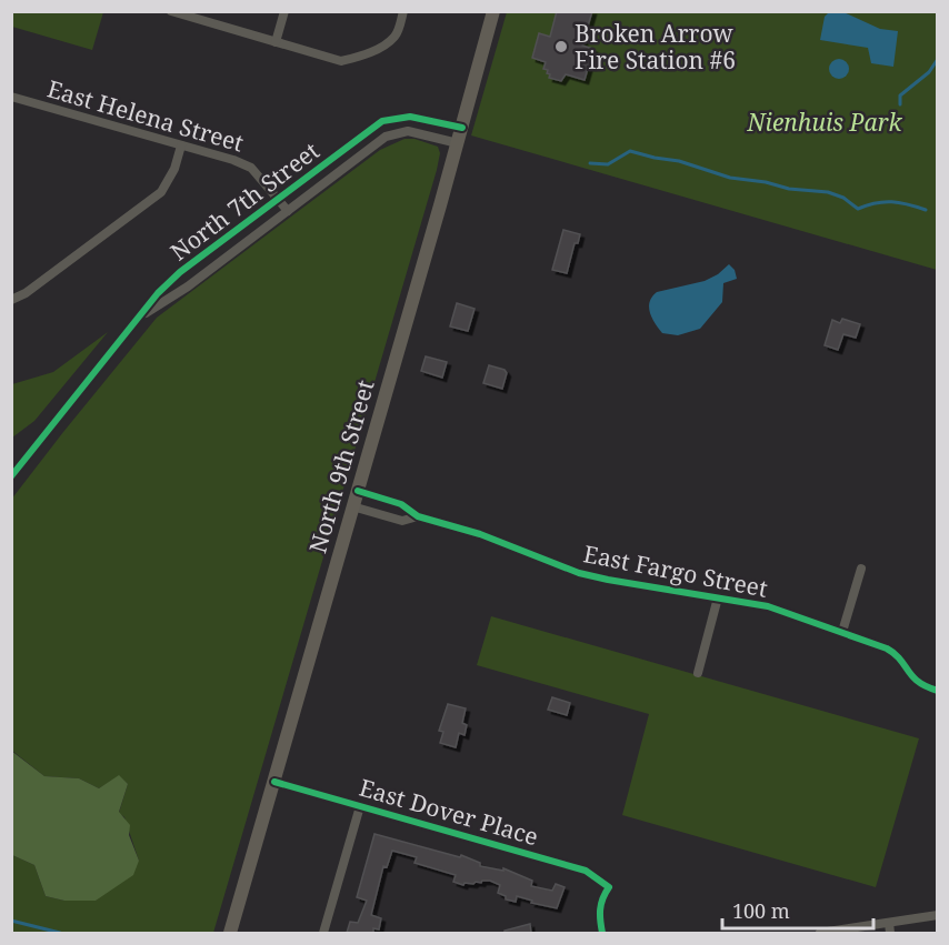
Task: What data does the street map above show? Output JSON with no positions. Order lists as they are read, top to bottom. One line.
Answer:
{"streets":{"main road":["North 9th Street"],"street":["East Helena Street","North 7th Street","East Fargo Street","East Dover Place"]},"crossings":[["East Helena Street","North 7th Street"],["North 7th Street","North 9th Street"],["North 9th Street","East Fargo Street"],["North 9th Street","East Dover Place"]],"parks":["Nienhuis Park"],"places":["Broken Arrow Fire Station #6"],"scale_bar":"100 m"}
